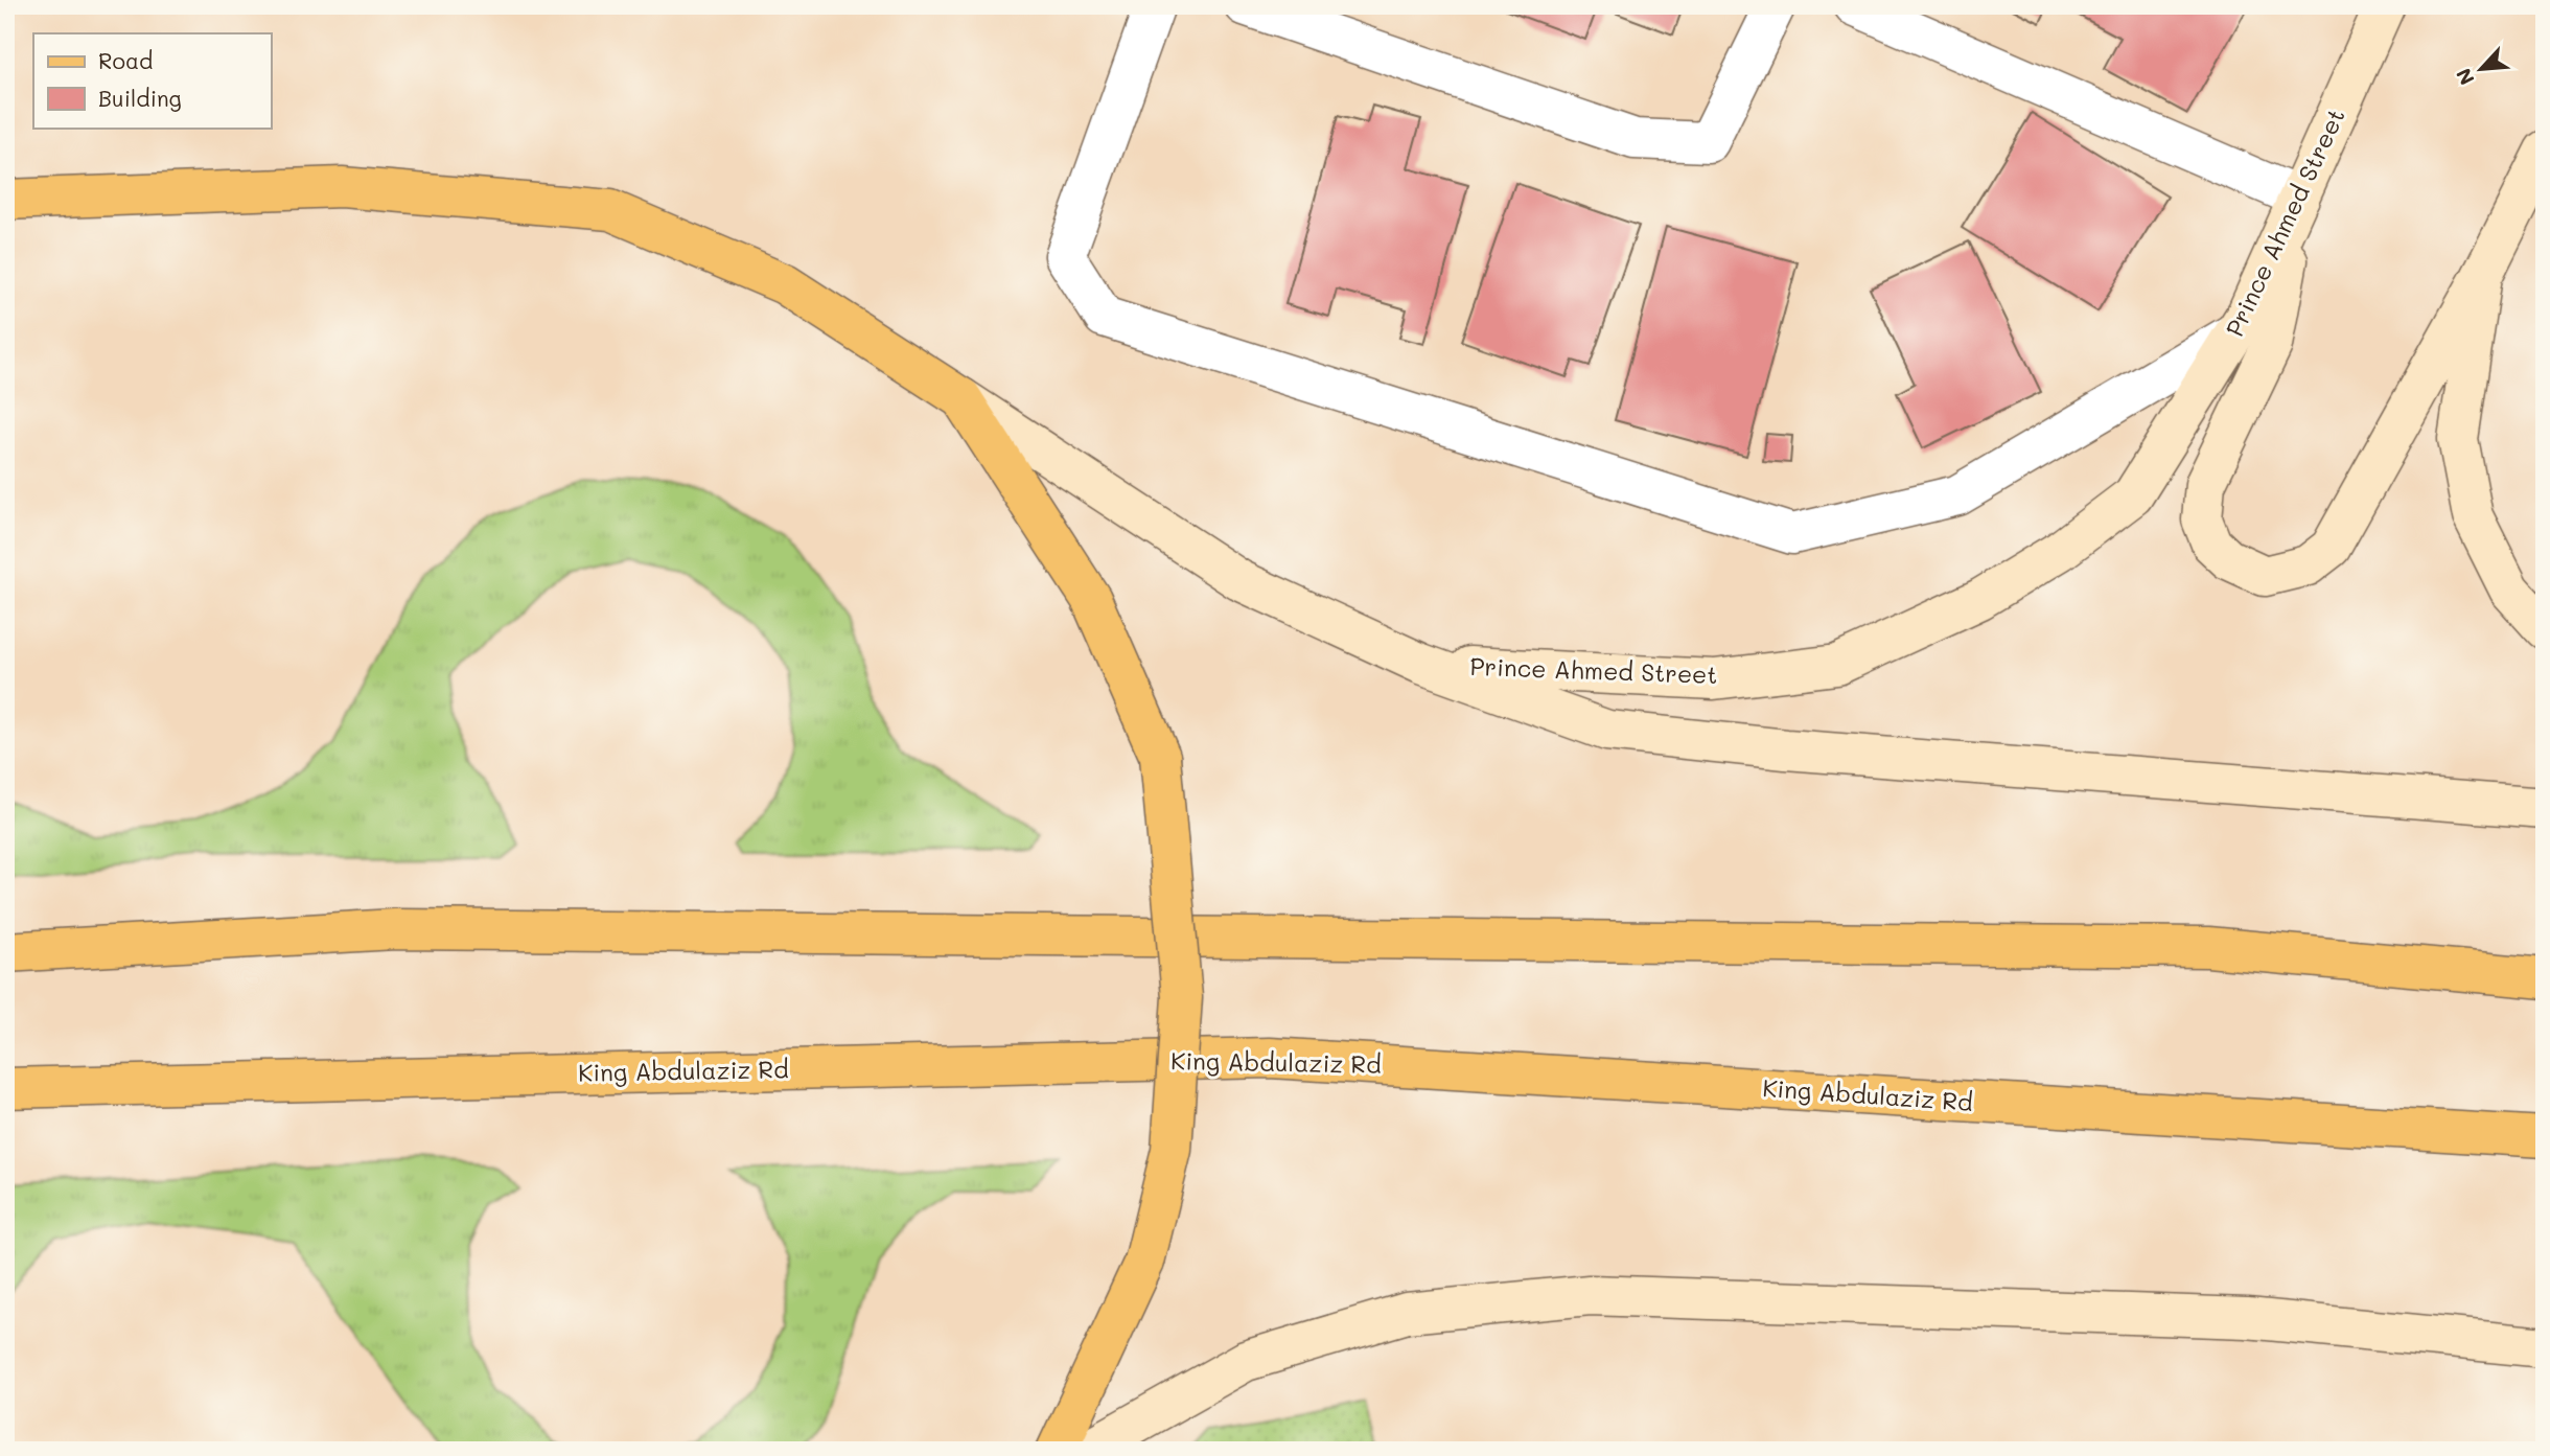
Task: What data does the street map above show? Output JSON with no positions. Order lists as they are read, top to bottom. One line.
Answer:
{"streets":{"main road":["Prince Ahmed Street","King Abdulaziz Rd"]},"legend":["Road","Building"],"north":"bottom left"}
